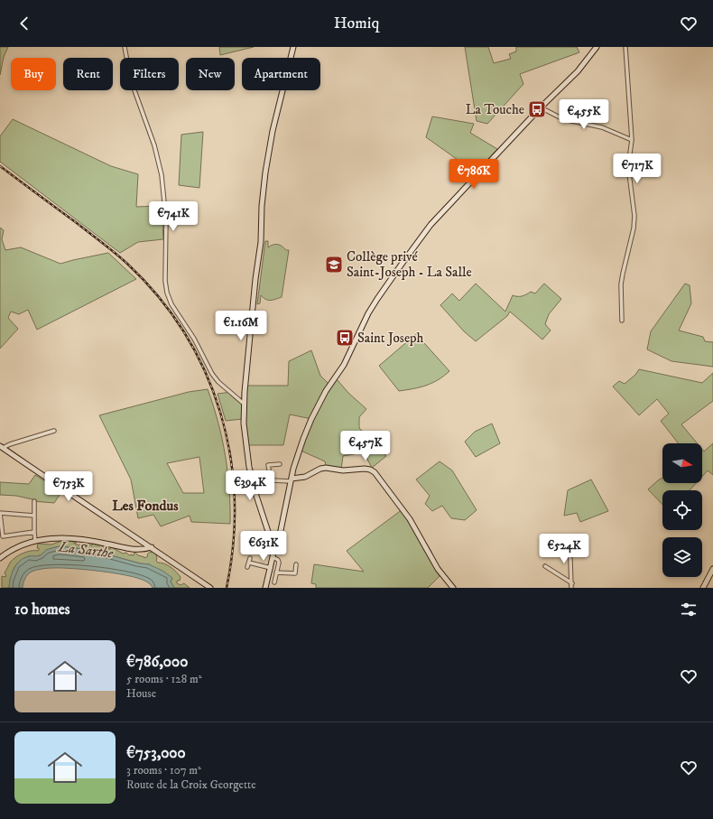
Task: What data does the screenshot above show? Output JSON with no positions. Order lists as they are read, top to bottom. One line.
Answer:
{"districts":["Les Fondus"],"water":["La Sarthe"],"places":{"bus stop":["La Touche","Saint Joseph"],"school or university":["Collège privé Saint-Joseph - La Salle"]},"north":"right","page":{"header":"Homiq","chip":["Buy","Rent","Filters","New","Apartment"],"price":["€455K","€717K","€786K","€741K","€1.16M","€457K","€394K","€753K","€631K","€524K"],"heading":"10 homes","list":[{"name":"€786,000","note":"5 rooms · 128 m² · House"},{"name":"€753,000","note":"3 rooms · 107 m² · Route de la Croix Georgette"}]}}
